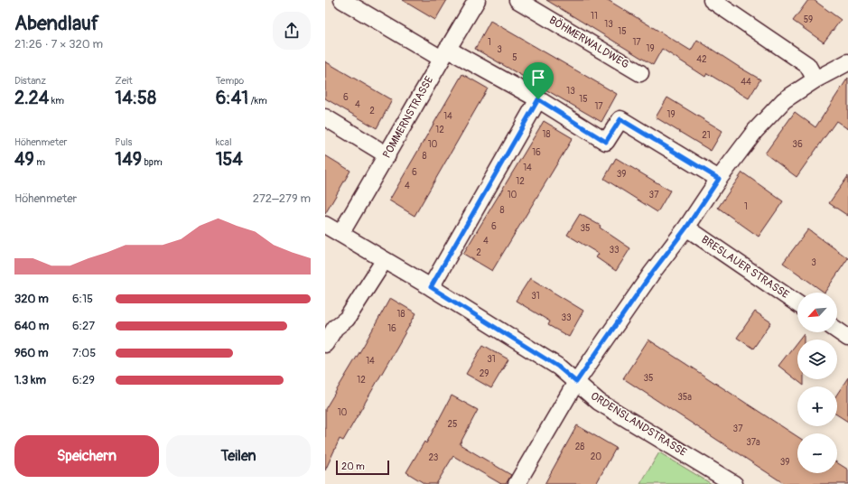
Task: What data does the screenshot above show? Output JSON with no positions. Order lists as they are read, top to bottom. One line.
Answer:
{"streets":{"street":["BÖHMERWALDWEG","POMMERNSTRASSE","BRESLAUER STRASSE","ORDENSLANDSTRASSE"]},"crossings":[["POMMERNSTRASSE","ORDENSLANDSTRASSE"]],"house_numbers":["11","59","13","15","1","17","19","3","5","42","44","13","6","15","4","17","2","19","14","12","18","21","10","36","16","8","14","6","39","12","4","10","37","1","8","6","35","4","33","2","3","31","18","33","16","31","14","29","35","12","35a","10","25","37","37a","28","20","23","39"],"scale_bar":"20 m","north":"bottom left","page":{"heading":["Abendlauf","21:26 · 7 × 320 m"],"stats":[["Distanz","2.24 km"],["Zeit","14:58"],["Tempo","6:41 /km"],["Höhenmeter","49 m"],["Puls","149 bpm"],["kcal","154"]],"chart":["Höhenmeter","272–279 m"],"list":[{"name":"320 m","note":"6:15"},{"name":"640 m","note":"6:27"},{"name":"960 m","note":"7:05"},{"name":"1.3 km","note":"6:29"}],"map_buttons":["+","−"],"buttons":["Speichern","Teilen"],"scale":"20 m"}}
